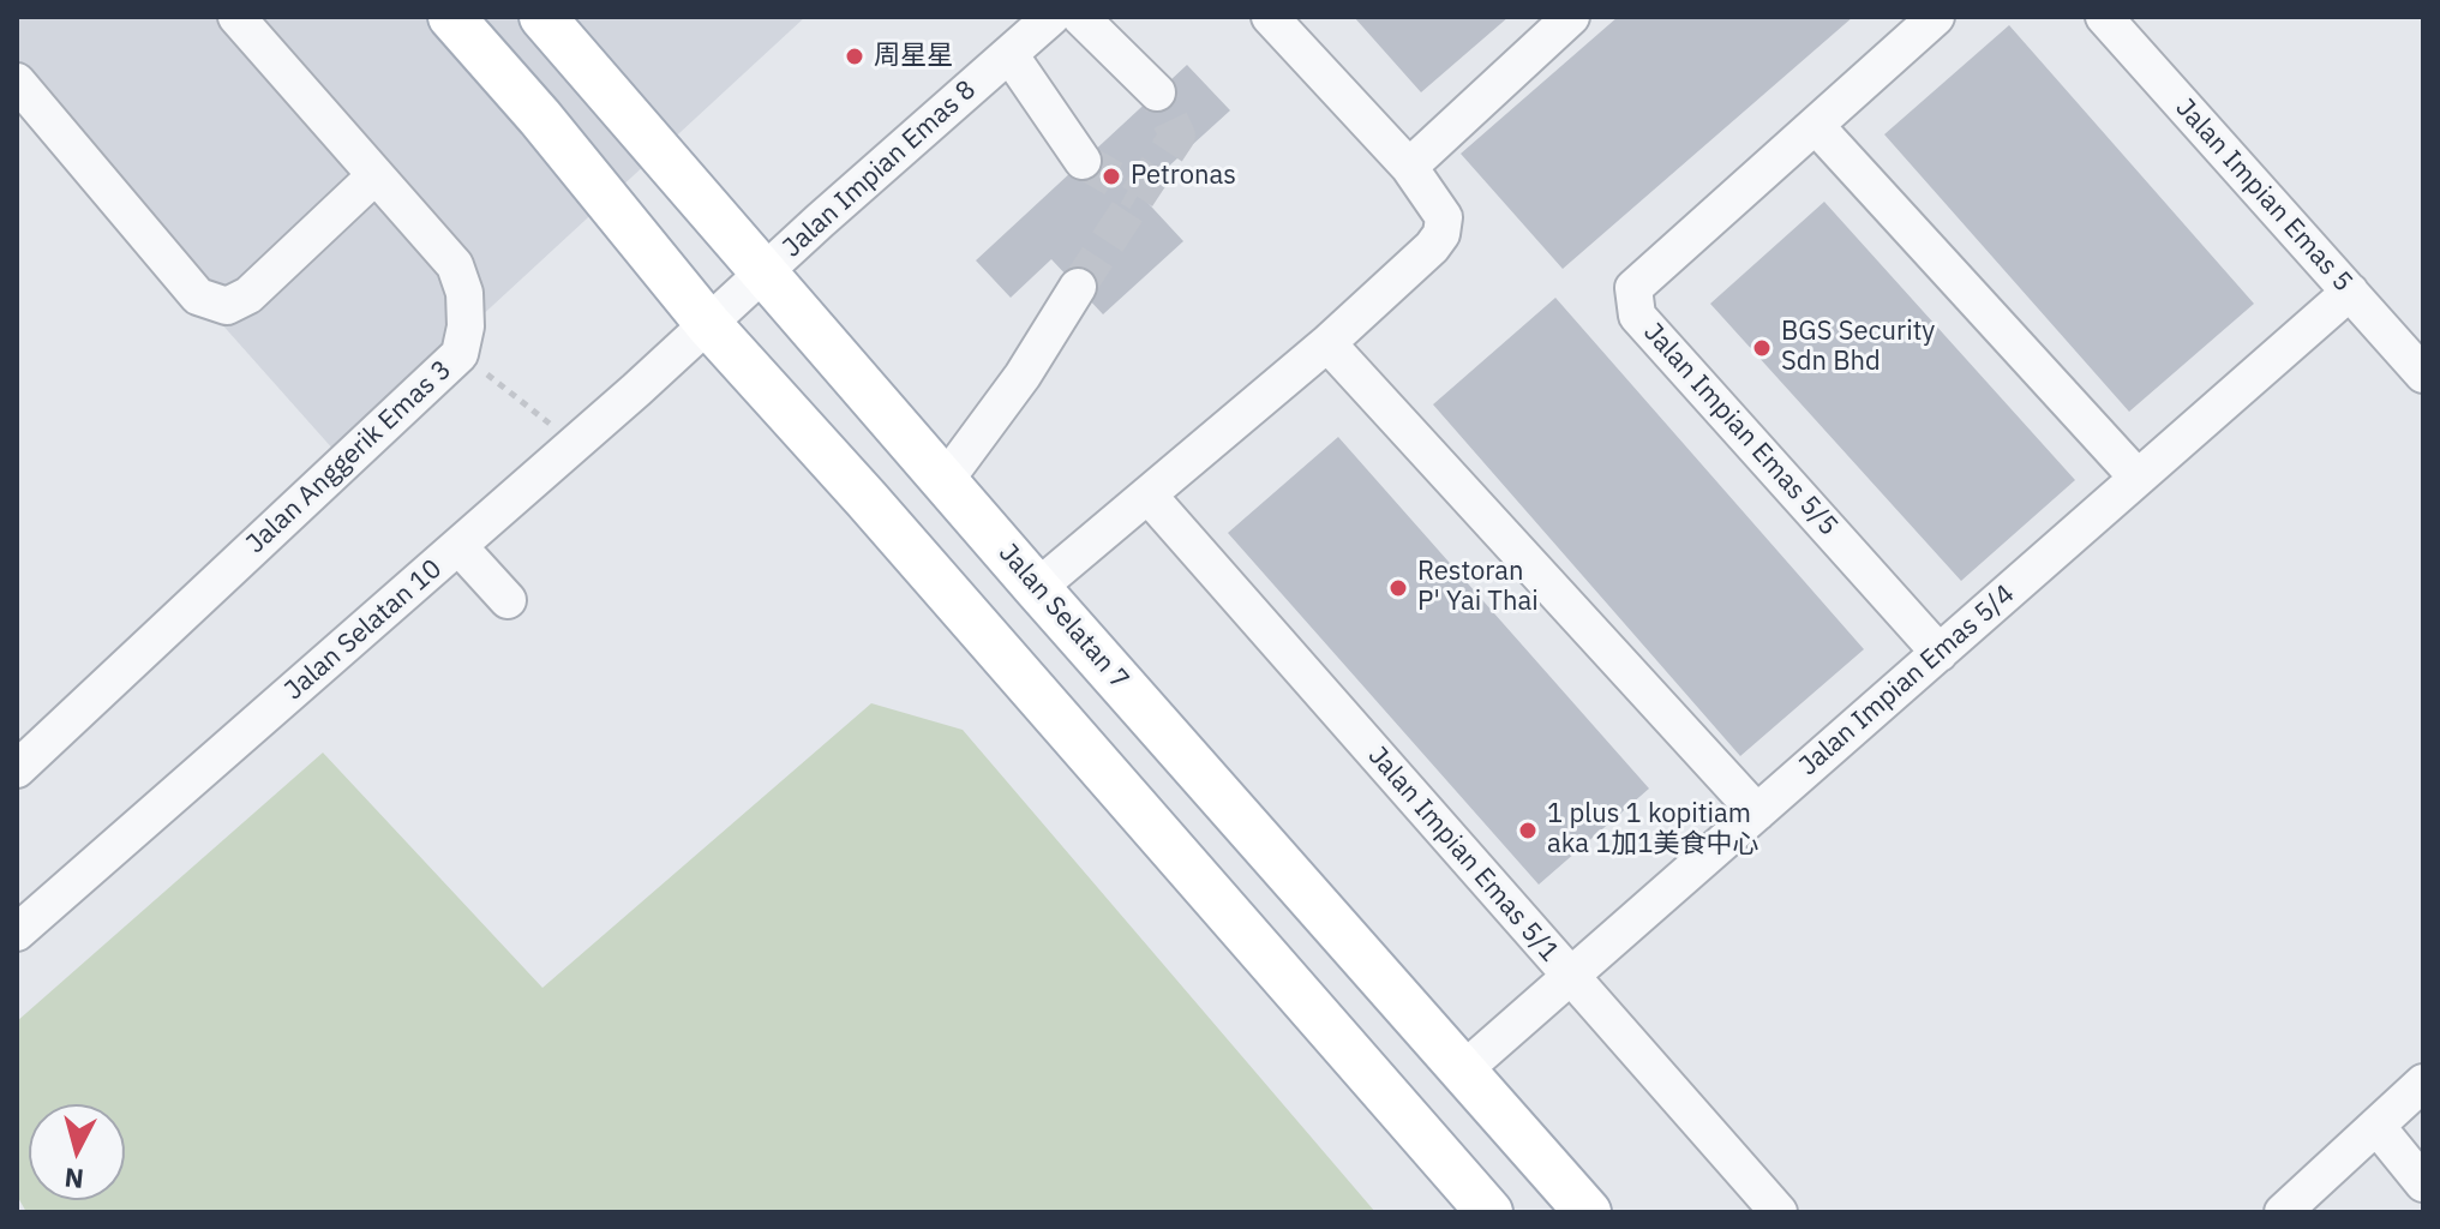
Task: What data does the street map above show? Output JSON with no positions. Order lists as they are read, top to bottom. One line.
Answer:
{"streets":{"main road":["Jalan Selatan 7"],"street":["Jalan Impian Emas 8","Jalan Impian Emas 5","Jalan Impian Emas 5/5","Jalan Anggerik Emas 3","Jalan Selatan 10","Jalan Impian Emas 5/4","Jalan Impian Emas 5/1"]},"crossings":[["Jalan Impian Emas 8","Jalan Selatan 7"],["Jalan Impian Emas 8","Jalan Selatan 10"],["Jalan Impian Emas 5","Jalan Impian Emas 5/4"],["Jalan Impian Emas 5/5","Jalan Impian Emas 5/4"],["Jalan Selatan 7","Jalan Impian Emas 5/4"],["Jalan Impian Emas 5/4","Jalan Impian Emas 5/1"]],"places":["周星星","Petronas","BGS Security Sdn Bhd","Restoran P' Yai Thai","1 plus 1 kopitiam aka 1加1美食中心"],"north":"bottom"}
